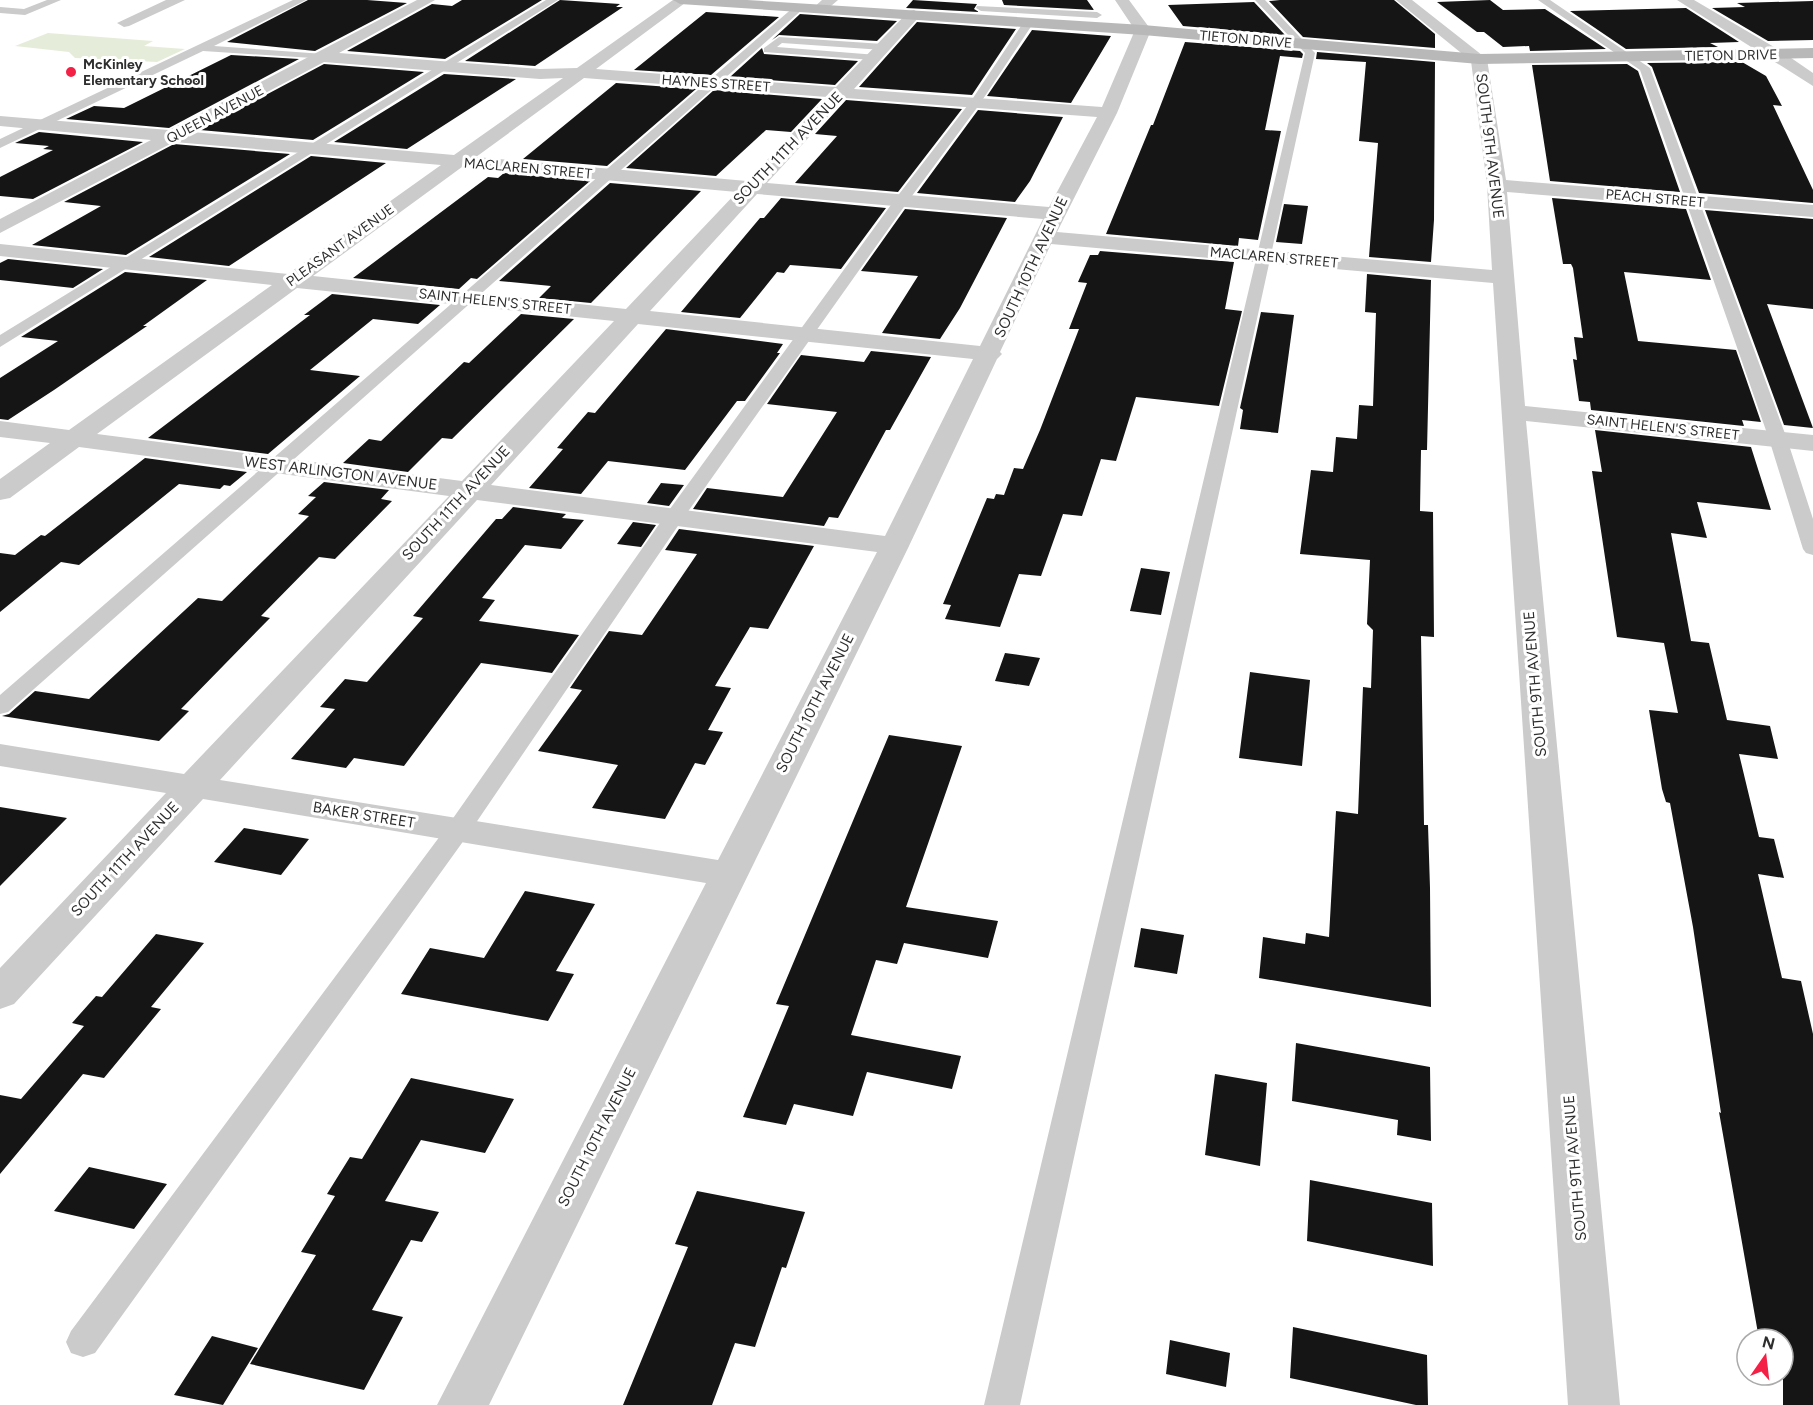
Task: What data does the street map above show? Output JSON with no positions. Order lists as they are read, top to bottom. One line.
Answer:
{"streets":{"main road":["TIETON DRIVE"],"street":["HAYNES STREET","QUEEN AVENUE","SOUTH 9TH AVENUE","SOUTH 11TH AVENUE","MACLAREN STREET","PEACH STREET","PLEASANT AVENUE","SOUTH 10TH AVENUE","SAINT HELEN'S STREET","WEST ARLINGTON AVENUE","BAKER STREET"]},"crossings":[["TIETON DRIVE","SOUTH 9TH AVENUE"],["TIETON DRIVE","SOUTH 11TH AVENUE"],["TIETON DRIVE","PLEASANT AVENUE"],["TIETON DRIVE","SOUTH 10TH AVENUE"],["HAYNES STREET","QUEEN AVENUE"],["HAYNES STREET","SOUTH 11TH AVENUE"],["HAYNES STREET","PLEASANT AVENUE"],["HAYNES STREET","SOUTH 10TH AVENUE"],["QUEEN AVENUE","MACLAREN STREET"],["SOUTH 9TH AVENUE","MACLAREN STREET"],["SOUTH 9TH AVENUE","PEACH STREET"],["SOUTH 9TH AVENUE","SAINT HELEN'S STREET"],["SOUTH 11TH AVENUE","MACLAREN STREET"],["SOUTH 11TH AVENUE","SAINT HELEN'S STREET"],["SOUTH 11TH AVENUE","WEST ARLINGTON AVENUE"],["SOUTH 11TH AVENUE","BAKER STREET"],["MACLAREN STREET","PLEASANT AVENUE"],["MACLAREN STREET","SOUTH 10TH AVENUE"],["PLEASANT AVENUE","SAINT HELEN'S STREET"],["PLEASANT AVENUE","WEST ARLINGTON AVENUE"],["SOUTH 10TH AVENUE","SAINT HELEN'S STREET"],["SOUTH 10TH AVENUE","WEST ARLINGTON AVENUE"],["SOUTH 10TH AVENUE","BAKER STREET"]],"places":["McKinley Elementary School"],"north":"top"}
